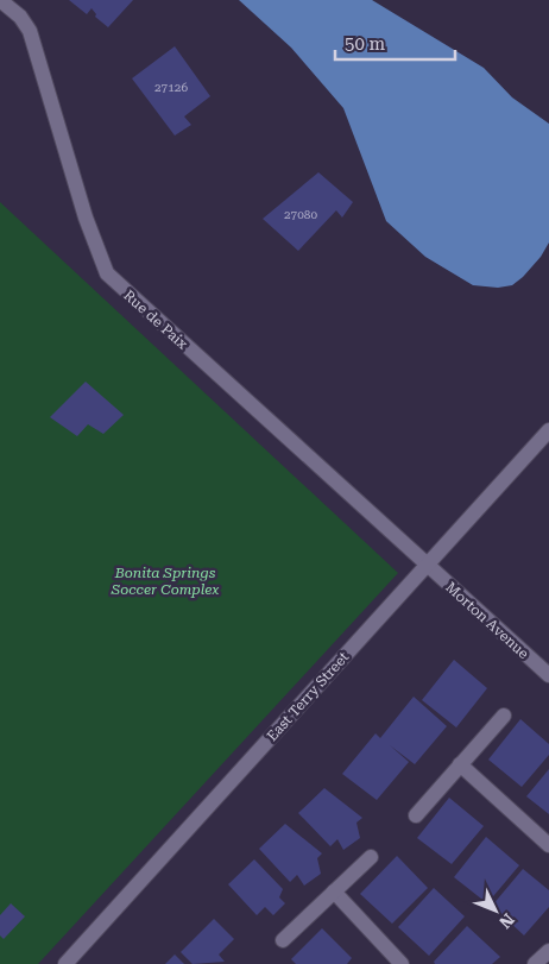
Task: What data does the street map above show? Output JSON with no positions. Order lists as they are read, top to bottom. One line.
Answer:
{"streets":{"street":["Rue de Paix","Morton Avenue","East Terry Street"]},"crossings":[["Rue de Paix","Morton Avenue"],["Rue de Paix","East Terry Street"],["Morton Avenue","East Terry Street"]],"parks":["Bonita Springs Soccer Complex"],"house_numbers":["27126","27080"],"scale_bar":"50 m","north":"bottom right"}
